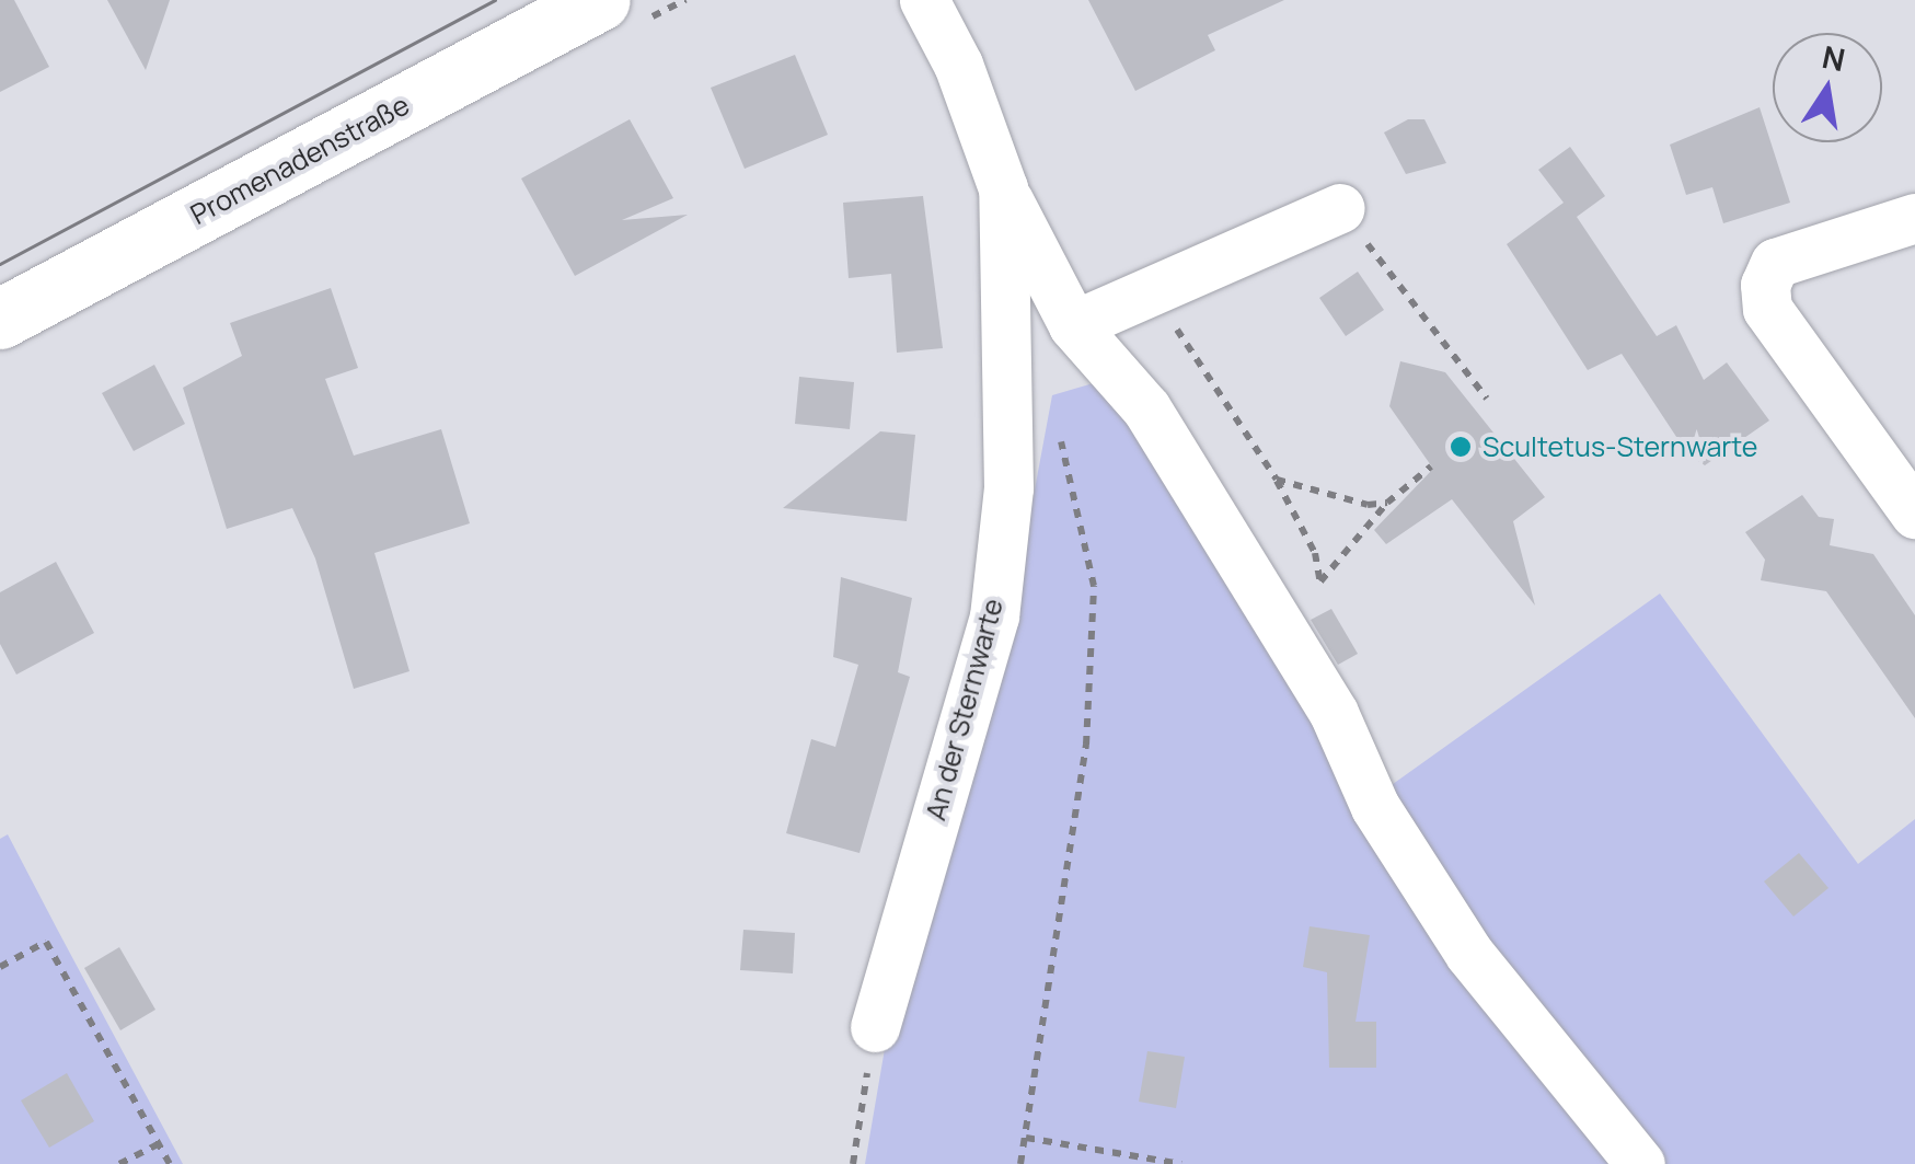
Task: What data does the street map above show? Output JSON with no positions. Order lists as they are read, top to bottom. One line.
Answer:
{"streets":{"main road":["Promenadenstraße"],"street":["An der Sternwarte"]},"places":["Scultetus-Sternwarte"],"north":"top"}
